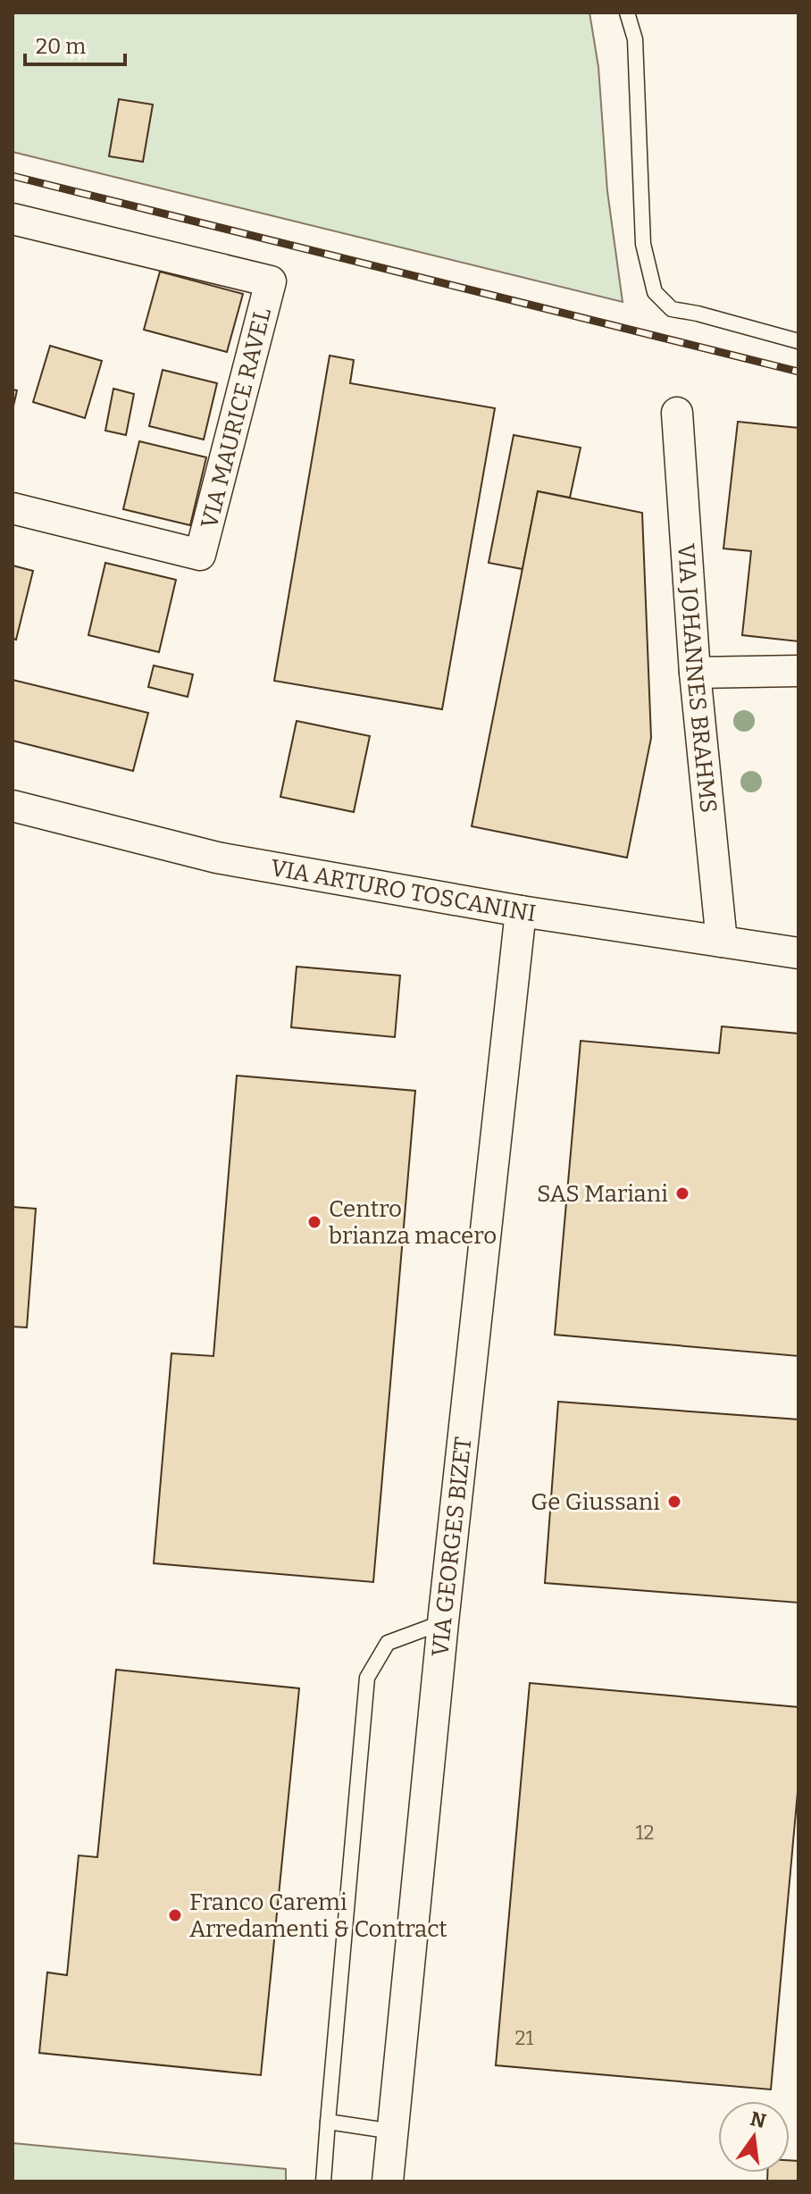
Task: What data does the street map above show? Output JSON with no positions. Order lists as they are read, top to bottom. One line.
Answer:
{"streets":{"street":["VIA MAURICE RAVEL","VIA JOHANNES BRAHMS","VIA ARTURO TOSCANINI","VIA GEORGES BIZET"]},"crossings":[["VIA JOHANNES BRAHMS","VIA ARTURO TOSCANINI"],["VIA ARTURO TOSCANINI","VIA GEORGES BIZET"]],"places":["SAS Mariani","Centro brianza macero","Ge Giussani","Franco Caremi Arredamenti & Contract"],"house_numbers":["12","21"],"scale_bar":"20 m","north":"top"}
